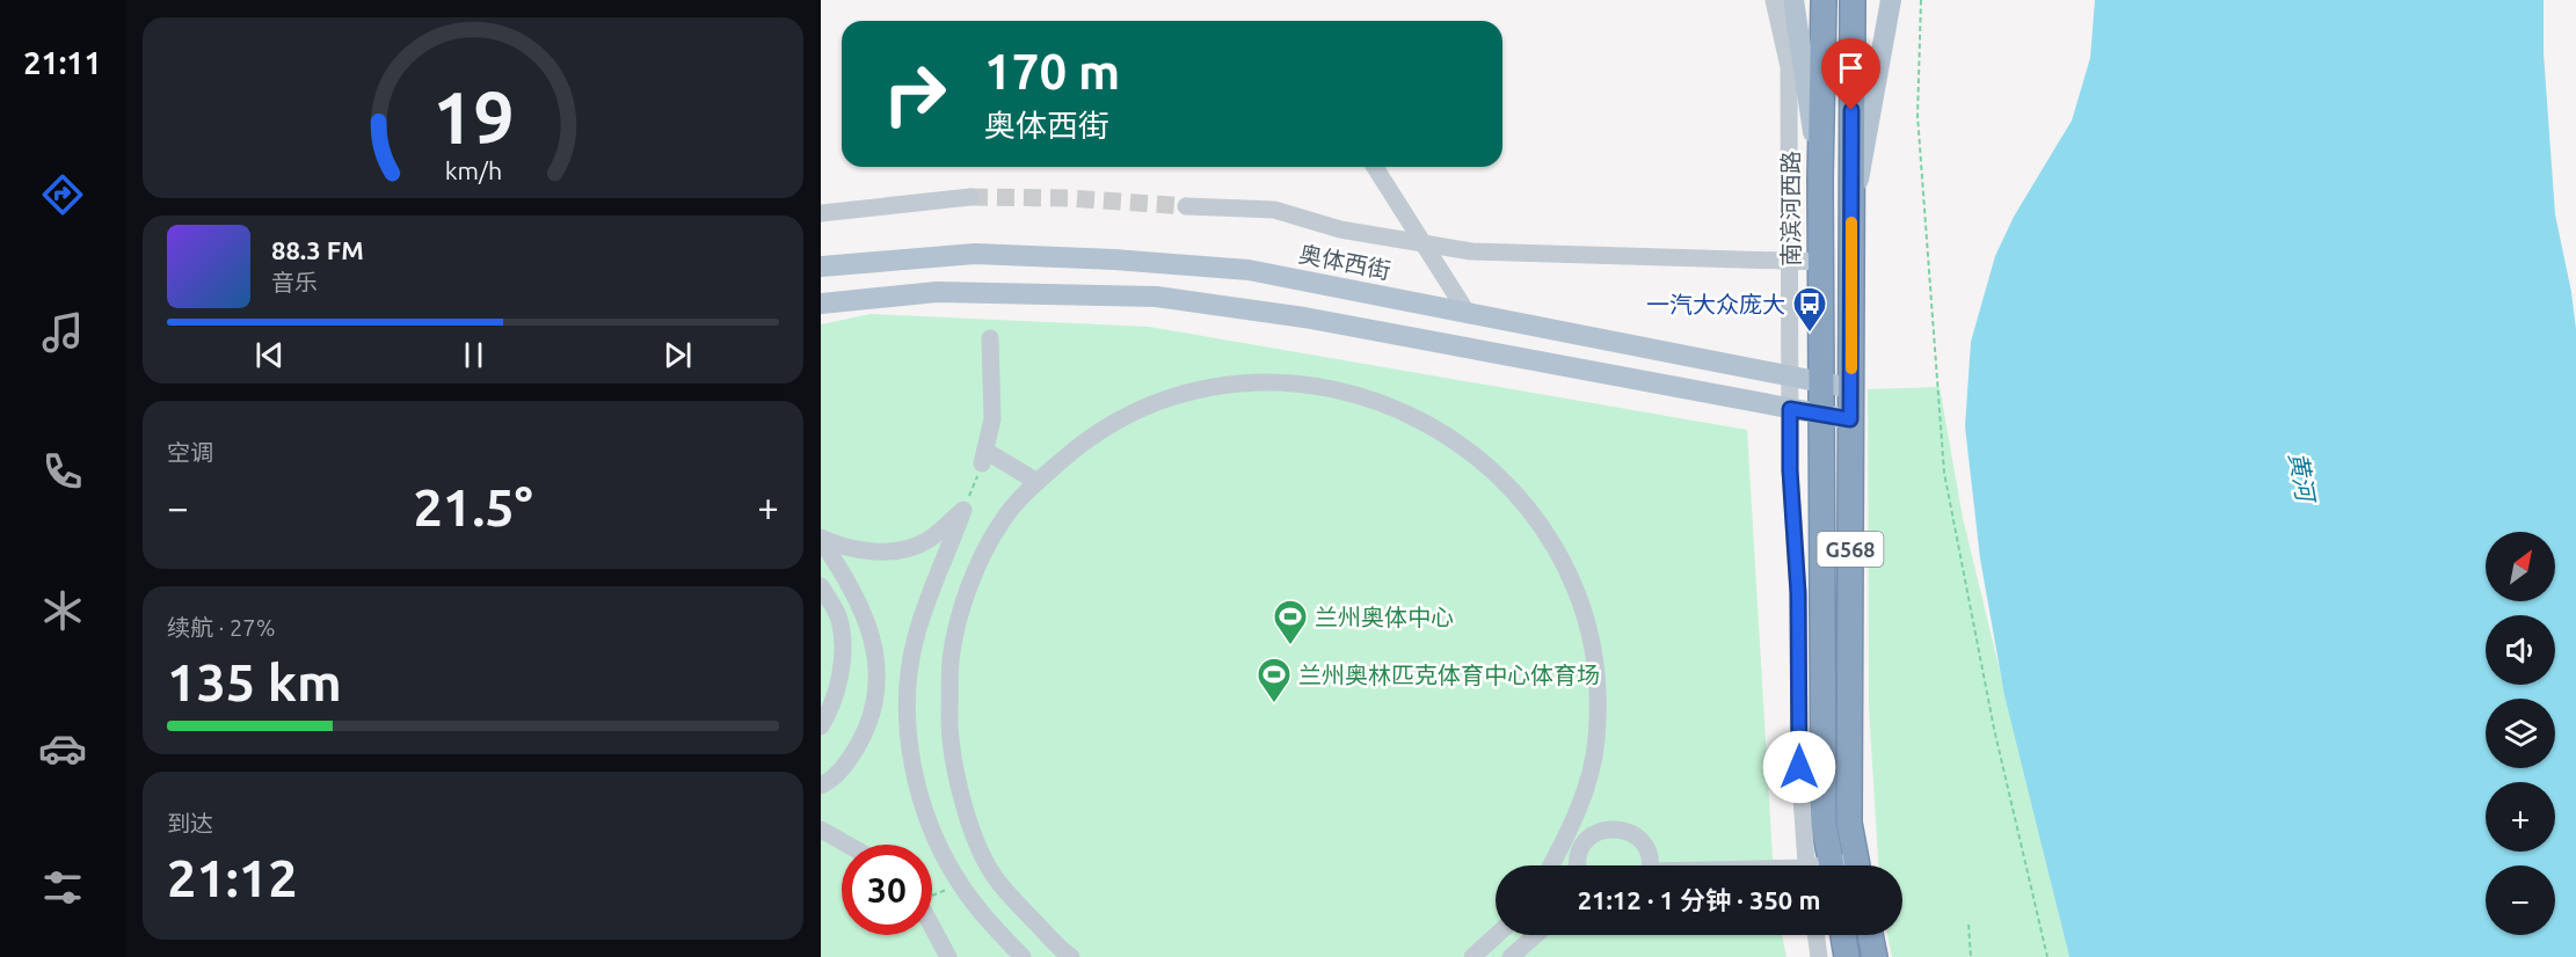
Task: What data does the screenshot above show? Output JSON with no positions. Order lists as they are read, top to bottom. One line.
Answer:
{"streets":{"highway":["南滨河西路","G568"],"main road":["奥体西街"]},"crossings":[["南滨河西路","奥体西街"],["奥体西街","G568"]],"water":["黄河"],"places":{"bus stop":["一汽大众庞大"],"sports":["兰州奥体中心","兰州奥林匹克体育中心体育场"]},"north":"top right","page":{"tabs":"21:11","turn":["170 m","奥体西街"],"song":["88.3 FM","音乐"],"tile":["空调",["续航 · 27%","135 km"],["到达","21:12"]],"heat":["−","21.5°","+"],"map_buttons":["+","−"],"limit":"30","trip":"21:12 · 1 分钟 · 350 m","gauge":["19","km/h"]}}
